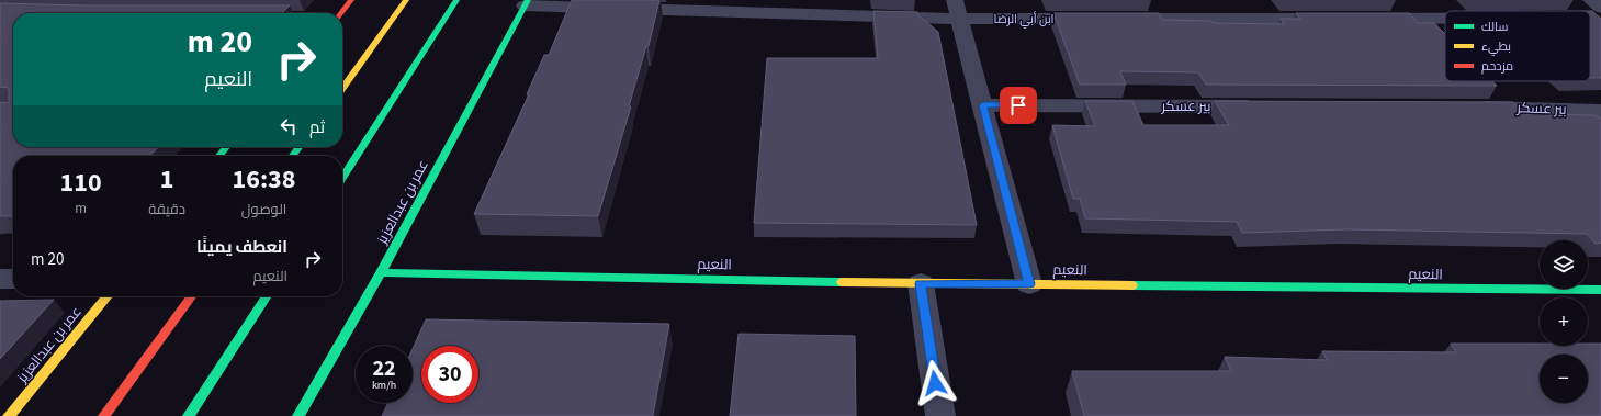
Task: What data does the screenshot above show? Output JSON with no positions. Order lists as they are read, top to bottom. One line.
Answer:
{"streets":{"street":["ابن أبي الرضا","بير عسكر","عمر بن عبدالعزيز","النعيم"]},"crossings":[["ابن أبي الرضا","عمر بن عبدالعزيز"],["عمر بن عبدالعزيز","النعيم"]],"legend":["سالك","بطيء","مزدحم"],"page":{"turn":["20 m","النعيم"],"then":"ثم","eta":["16:38","الوصول","1","دقيقة","110","m"],"list":[{"name":"انعطف يمينًا","note":"النعيم","value":"20 m"}],"map_buttons":["+","−"],"speed":"22 km/h","limit":"30"}}
